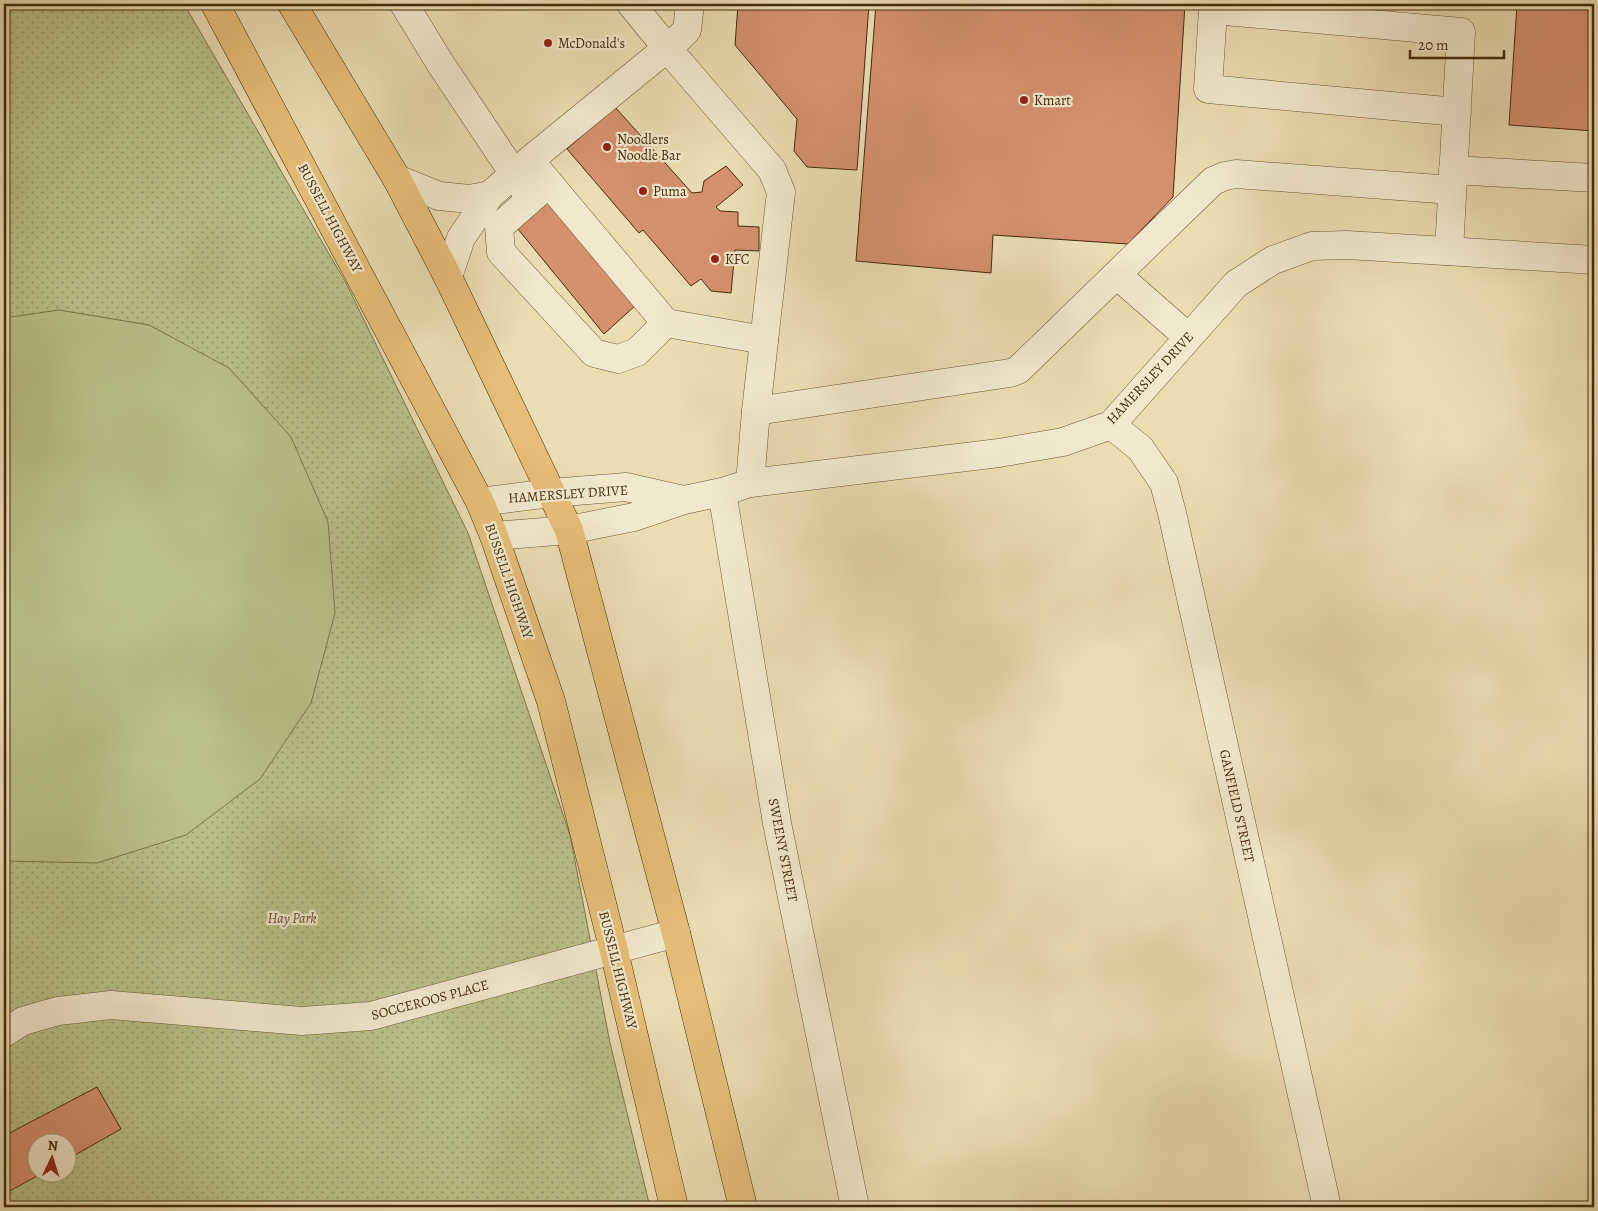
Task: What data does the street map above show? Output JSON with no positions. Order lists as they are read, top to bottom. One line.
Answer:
{"streets":{"main road":["BUSSELL HIGHWAY"],"street":["HAMERSLEY DRIVE","GANFIELD STREET","SWEENY STREET","SOCCEROOS PLACE"]},"crossings":[["BUSSELL HIGHWAY","HAMERSLEY DRIVE"],["BUSSELL HIGHWAY","SOCCEROOS PLACE"],["HAMERSLEY DRIVE","GANFIELD STREET"],["HAMERSLEY DRIVE","SWEENY STREET"]],"parks":["Hay Park"],"places":["McDonald's","Kmart","Noodlers Noodle Bar","Puma","KFC"],"scale_bar":"20 m","north":"top"}
